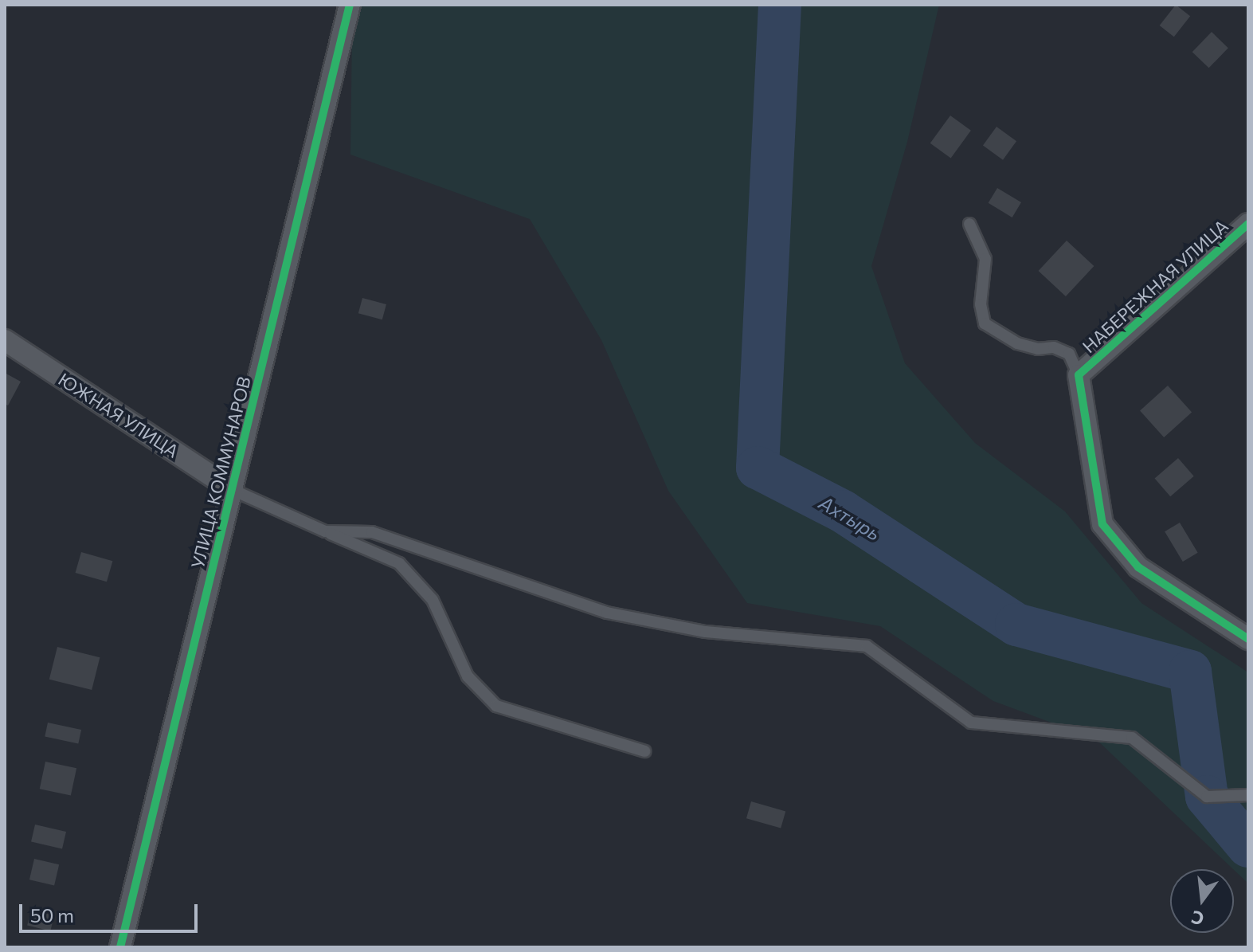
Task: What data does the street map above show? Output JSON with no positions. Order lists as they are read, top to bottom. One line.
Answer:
{"streets":{"street":["НАБЕРЕЖНАЯ УЛИЦА","ЮЖНАЯ УЛИЦА","УЛИЦА КОММУНАРОВ"]},"crossings":[["ЮЖНАЯ УЛИЦА","УЛИЦА КОММУНАРОВ"]],"water":["Ахтырь"],"scale_bar":"50 m","north":"bottom"}
